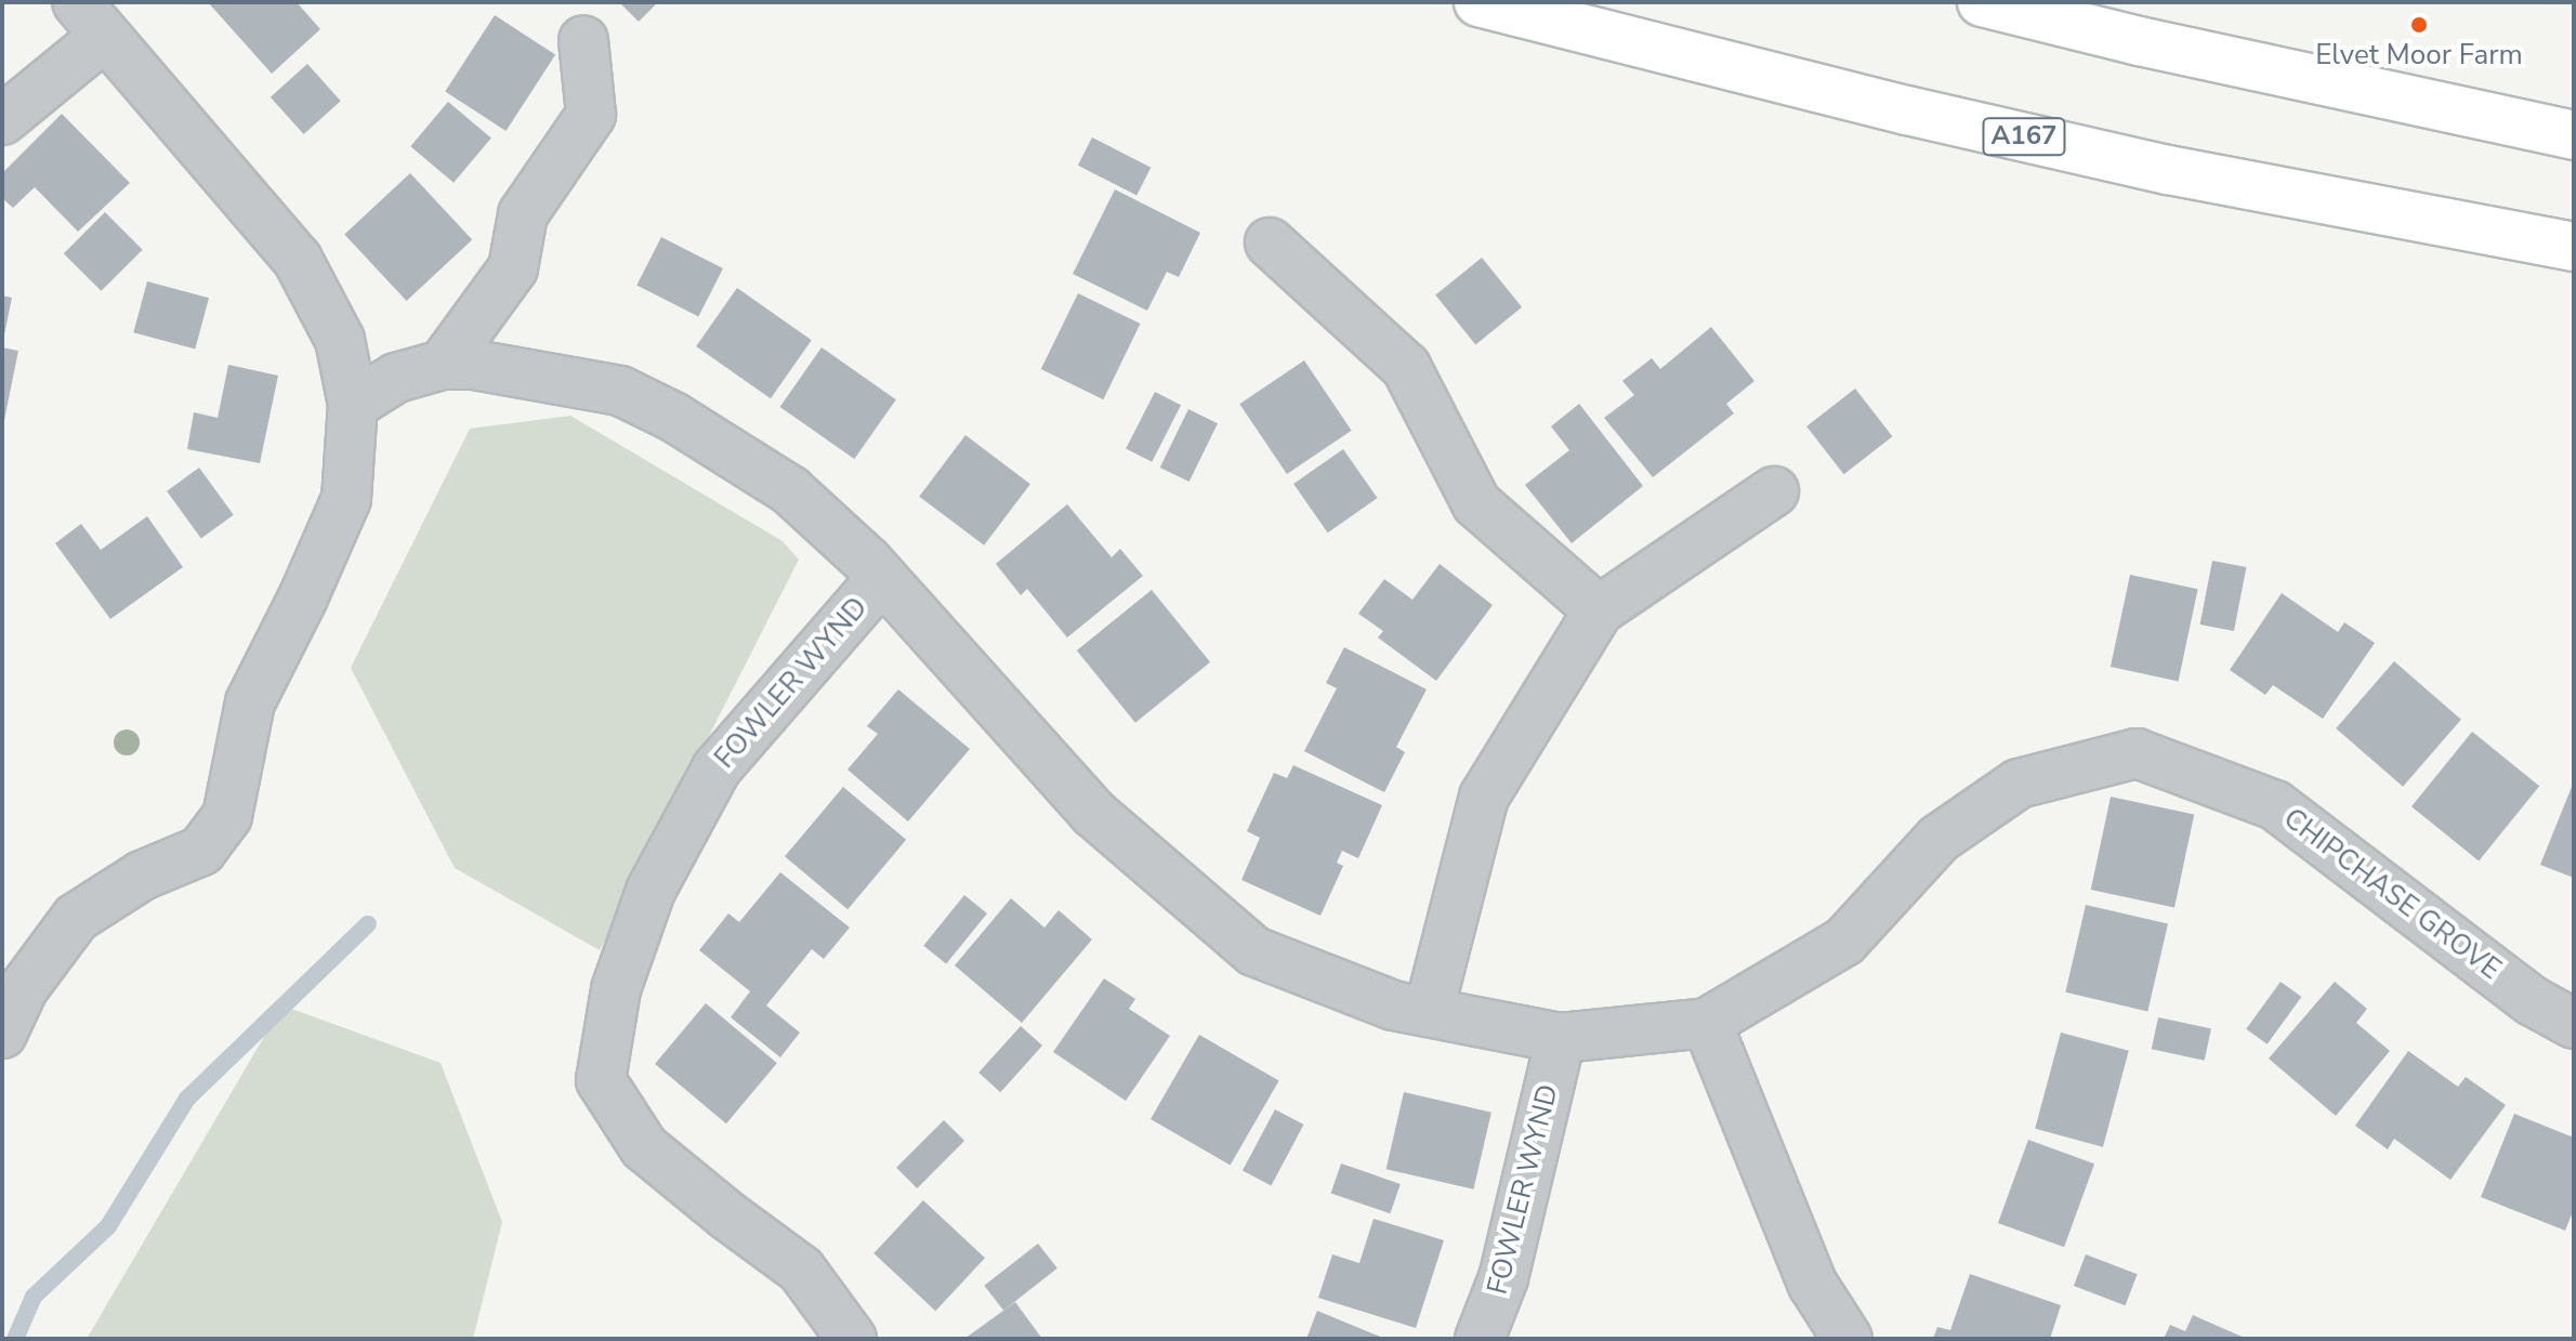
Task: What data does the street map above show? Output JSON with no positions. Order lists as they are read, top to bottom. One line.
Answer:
{"streets":{"highway":["A167"],"street":["FOWLER WYND","CHIPCHASE GROVE"]},"crossings":[["FOWLER WYND","CHIPCHASE GROVE"]],"places":["Elvet Moor Farm"]}
